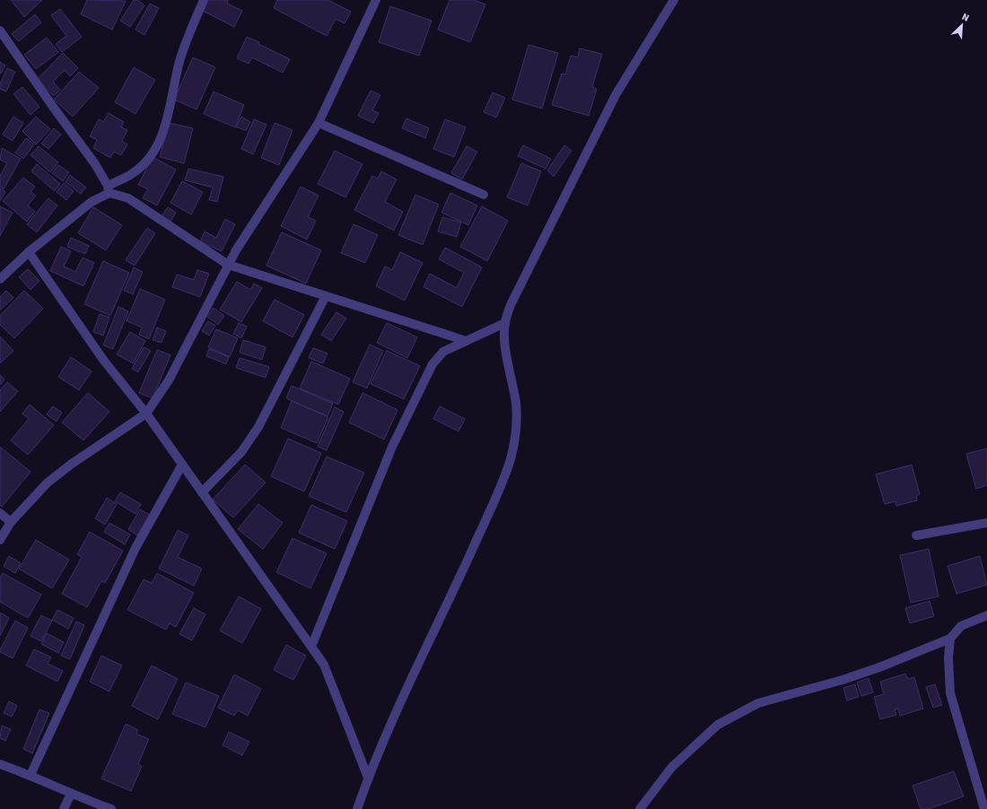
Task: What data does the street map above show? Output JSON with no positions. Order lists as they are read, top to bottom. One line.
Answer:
{"north":"top right"}
